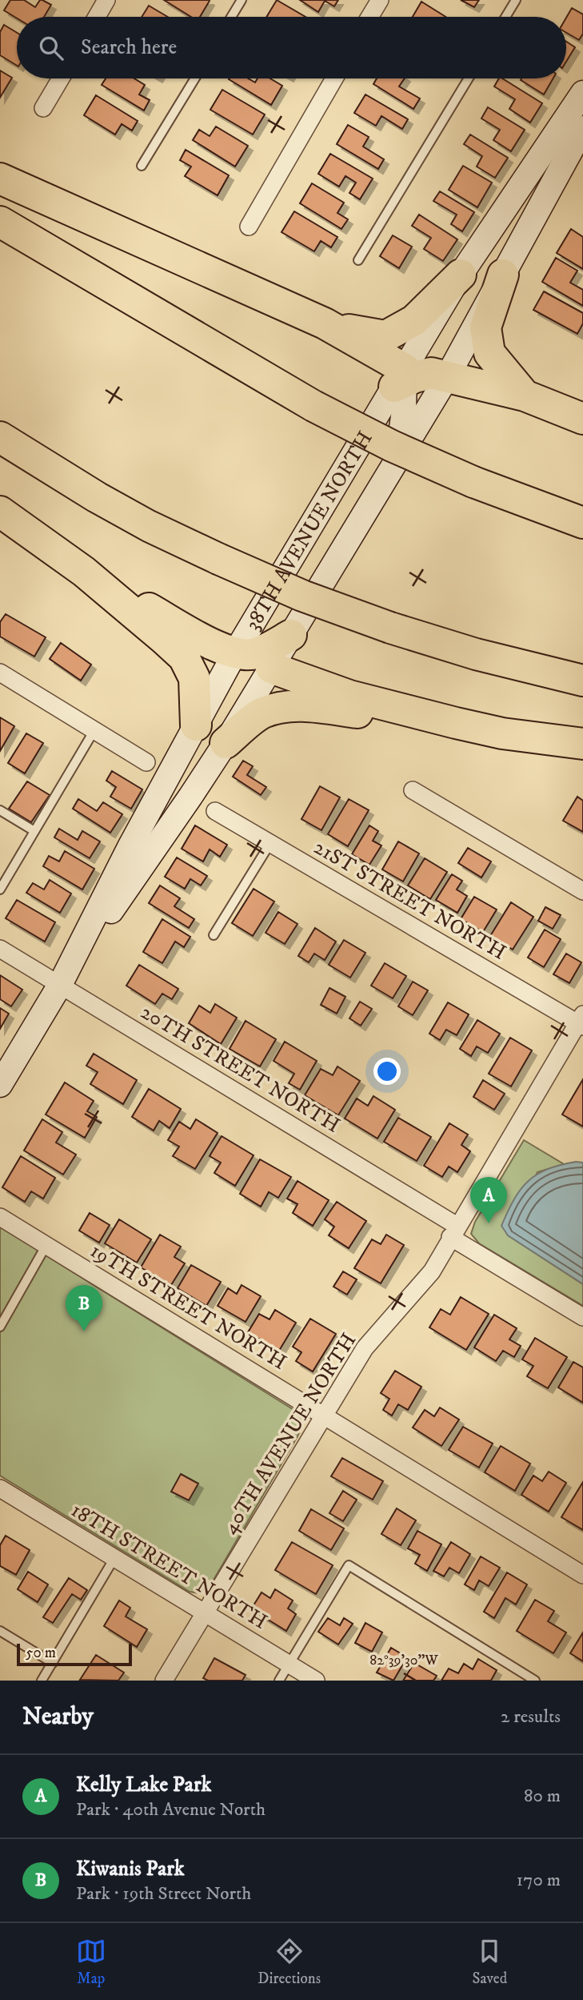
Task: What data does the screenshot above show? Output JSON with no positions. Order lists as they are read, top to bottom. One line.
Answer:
{"streets":{"main road":["38TH AVENUE NORTH"],"street":["21ST STREET NORTH","20TH STREET NORTH","19TH STREET NORTH","40TH AVENUE NORTH","18TH STREET NORTH"]},"crossings":[["38TH AVENUE NORTH","20TH STREET NORTH"],["21ST STREET NORTH","40TH AVENUE NORTH"],["20TH STREET NORTH","40TH AVENUE NORTH"],["19TH STREET NORTH","40TH AVENUE NORTH"],["40TH AVENUE NORTH","18TH STREET NORTH"]],"scale_bar":"50 m","page":{"search":"Search here","pins":["A","B"],"scale":"50 m","heading":["Nearby","2 results"],"list":[{"mark":"A","name":"Kelly Lake Park","note":"Park · 40th Avenue North","value":"80 m"},{"mark":"B","name":"Kiwanis Park","note":"Park · 19th Street North","value":"170 m"}],"nav":["Map","Directions","Saved"]},"coordinates":["82°39'30\"W"]}
